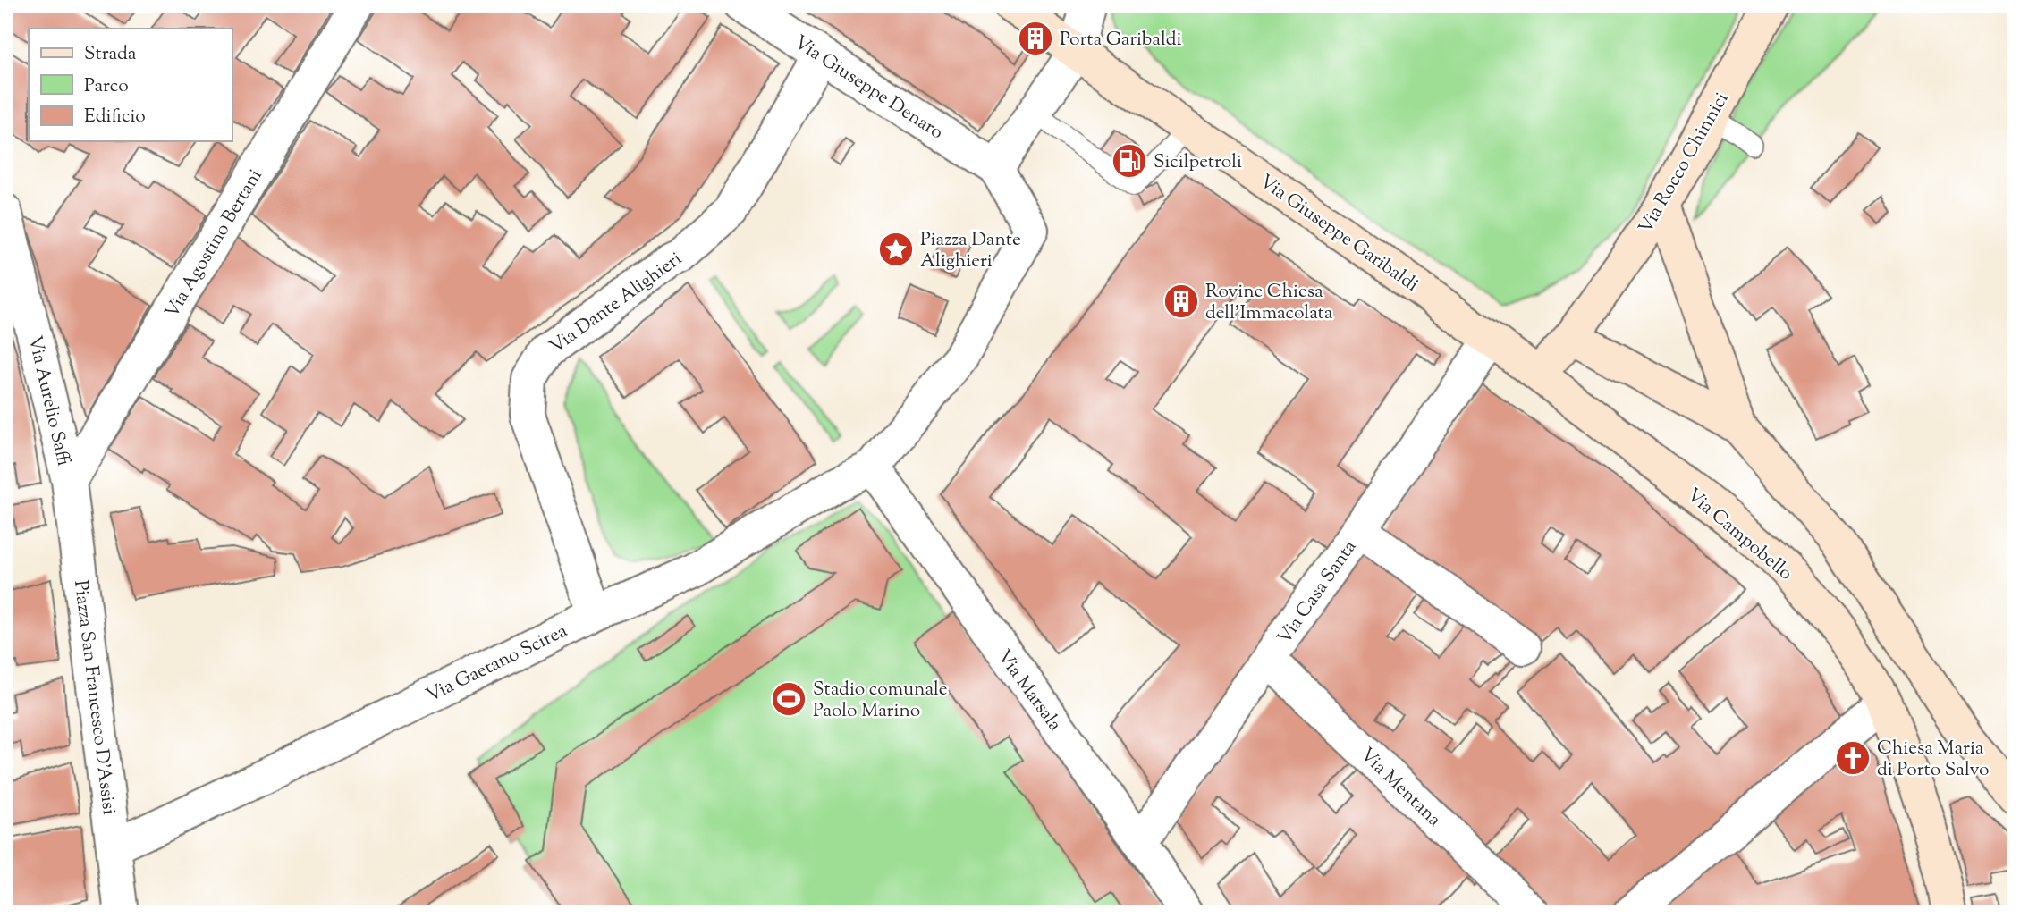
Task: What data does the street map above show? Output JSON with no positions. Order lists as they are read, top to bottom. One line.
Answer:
{"streets":{"main road":["Via Rocco Chinnici","Via Giuseppe Garibaldi","Via Campobello"],"street":["Via Giuseppe Denaro","Via Agostino Bertani","Via Dante Alighieri","Via Aurelio Saffi","Via Casa Santa","Via Gaetano Scirea","Via Marsala","Piazza San Francesco D'Assisi","Via Mentana"]},"crossings":[["Via Giuseppe Denaro","Via Dante Alighieri"],["Via Rocco Chinnici","Via Giuseppe Garibaldi"],["Via Rocco Chinnici","Via Campobello"],["Via Giuseppe Garibaldi","Via Campobello"],["Via Giuseppe Garibaldi","Via Casa Santa"],["Via Agostino Bertani","Via Aurelio Saffi"],["Via Agostino Bertani","Piazza San Francesco D'Assisi"],["Via Dante Alighieri","Via Gaetano Scirea"],["Via Aurelio Saffi","Piazza San Francesco D'Assisi"],["Via Casa Santa","Via Marsala"],["Via Casa Santa","Via Mentana"],["Via Gaetano Scirea","Via Marsala"],["Via Gaetano Scirea","Piazza San Francesco D'Assisi"]],"places":{"building":["Porta Garibaldi","Rovine Chiesa dell'Immacolata"],"fuel station":["Sicilpetroli"],"place":["Piazza Dante Alighieri"],"sports":["Stadio comunale Paolo Marino"],"church":["Chiesa Maria di Porto Salvo"]},"legend":["Strada","Parco","Edificio"]}
